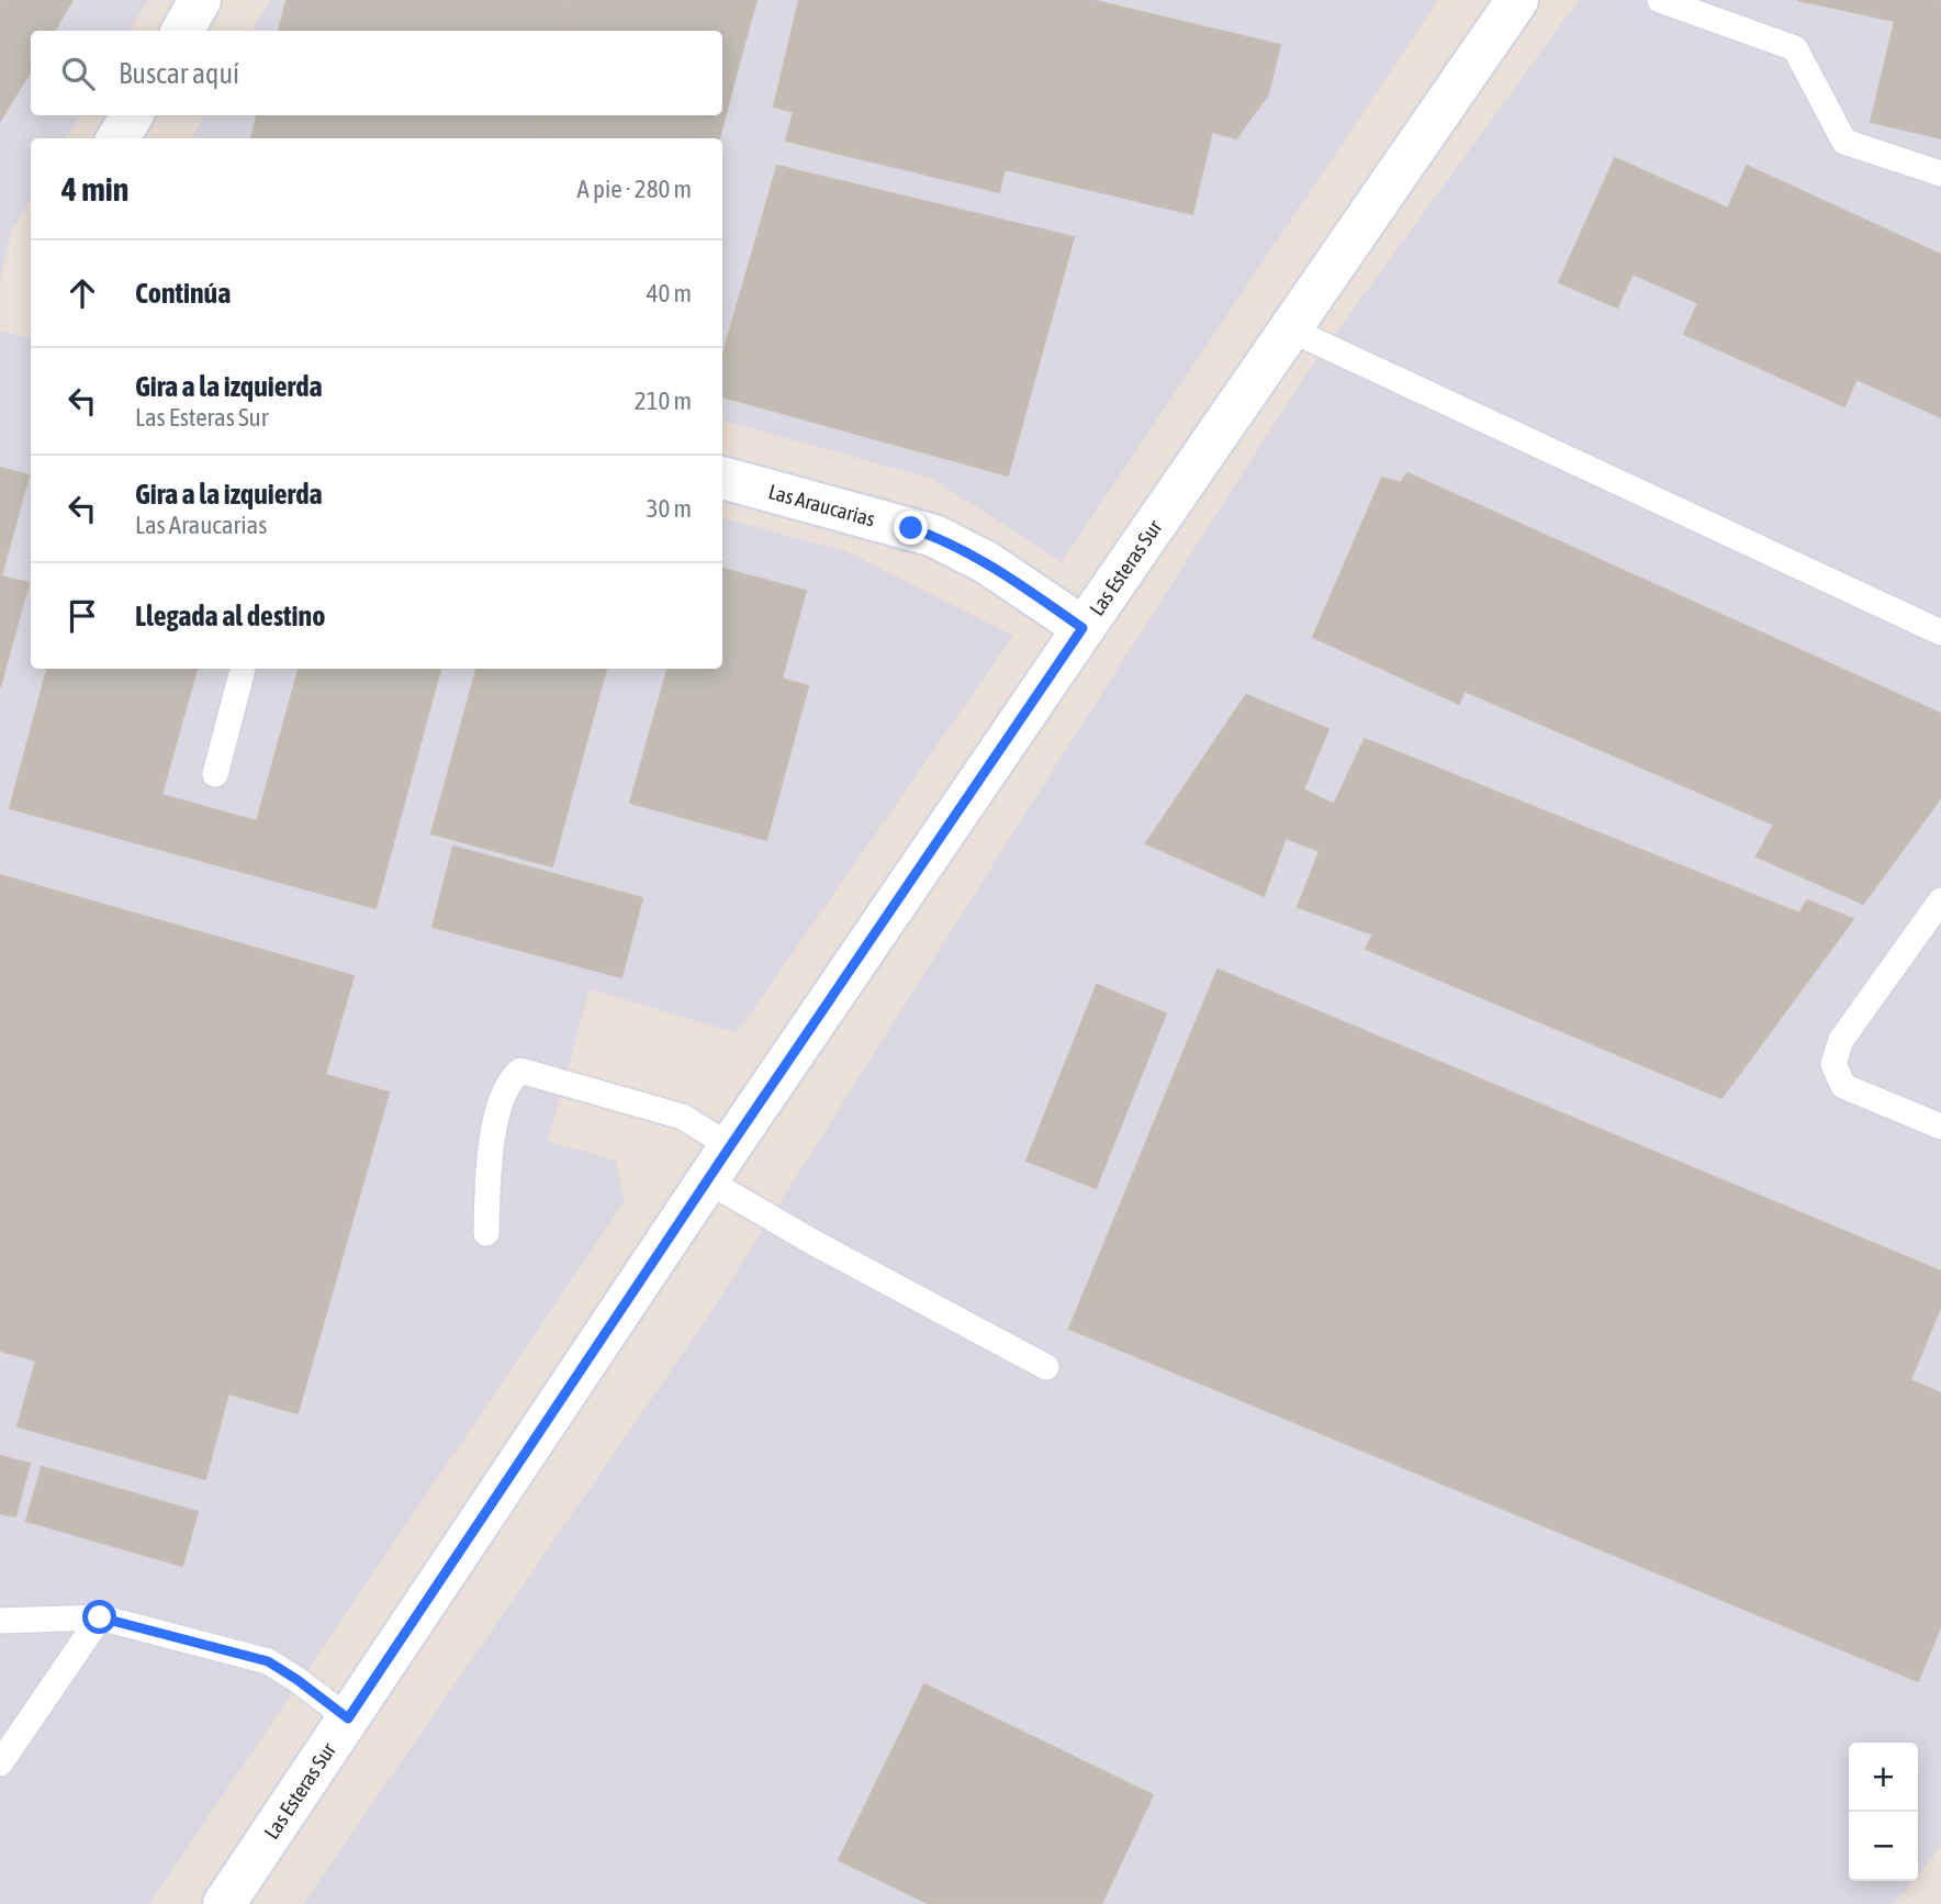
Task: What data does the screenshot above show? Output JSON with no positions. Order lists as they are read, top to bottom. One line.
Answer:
{"streets":{"street":["Las Araucarias","Las Esteras Sur"]},"crossings":[["Las Araucarias","Las Esteras Sur"]],"page":{"search":"Buscar aquí","heading":["4 min","A pie · 280 m"],"list":[["Continúa","40 m"],["Gira a la izquierda","Las Esteras Sur","210 m"],["Gira a la izquierda","Las Araucarias","30 m"],"Llegada al destino"],"map_buttons":["+","−"]}}
